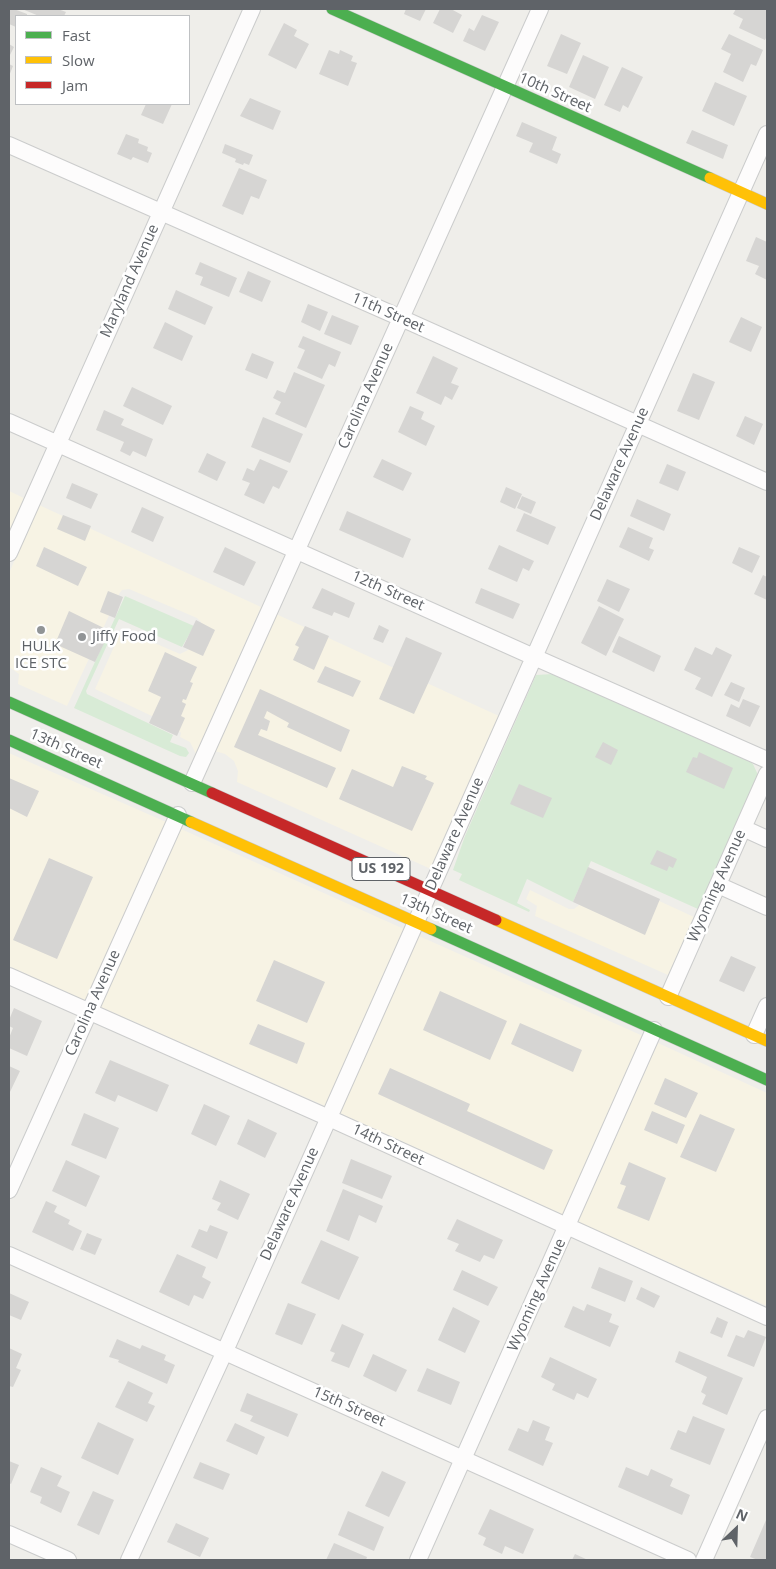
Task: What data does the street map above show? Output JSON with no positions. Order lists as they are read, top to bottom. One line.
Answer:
{"streets":{"main road":["10th Street","13th Street","US 192"],"street":["Maryland Avenue","11th Street","Carolina Avenue","Delaware Avenue","12th Street","Wyoming Avenue","14th Street","15th Street"]},"crossings":[["10th Street","Carolina Avenue"],["10th Street","Delaware Avenue"],["Maryland Avenue","11th Street"],["Maryland Avenue","12th Street"],["11th Street","Carolina Avenue"],["11th Street","Delaware Avenue"],["Carolina Avenue","12th Street"],["Carolina Avenue","13th Street"],["Carolina Avenue","14th Street"],["Delaware Avenue","12th Street"],["Delaware Avenue","13th Street"],["Delaware Avenue","14th Street"],["Delaware Avenue","15th Street"],["13th Street","Wyoming Avenue"],["Wyoming Avenue","14th Street"],["Wyoming Avenue","15th Street"]],"places":["HULK ICE STC","Jiffy Food"],"legend":["Fast","Slow","Jam"],"north":"top right"}
